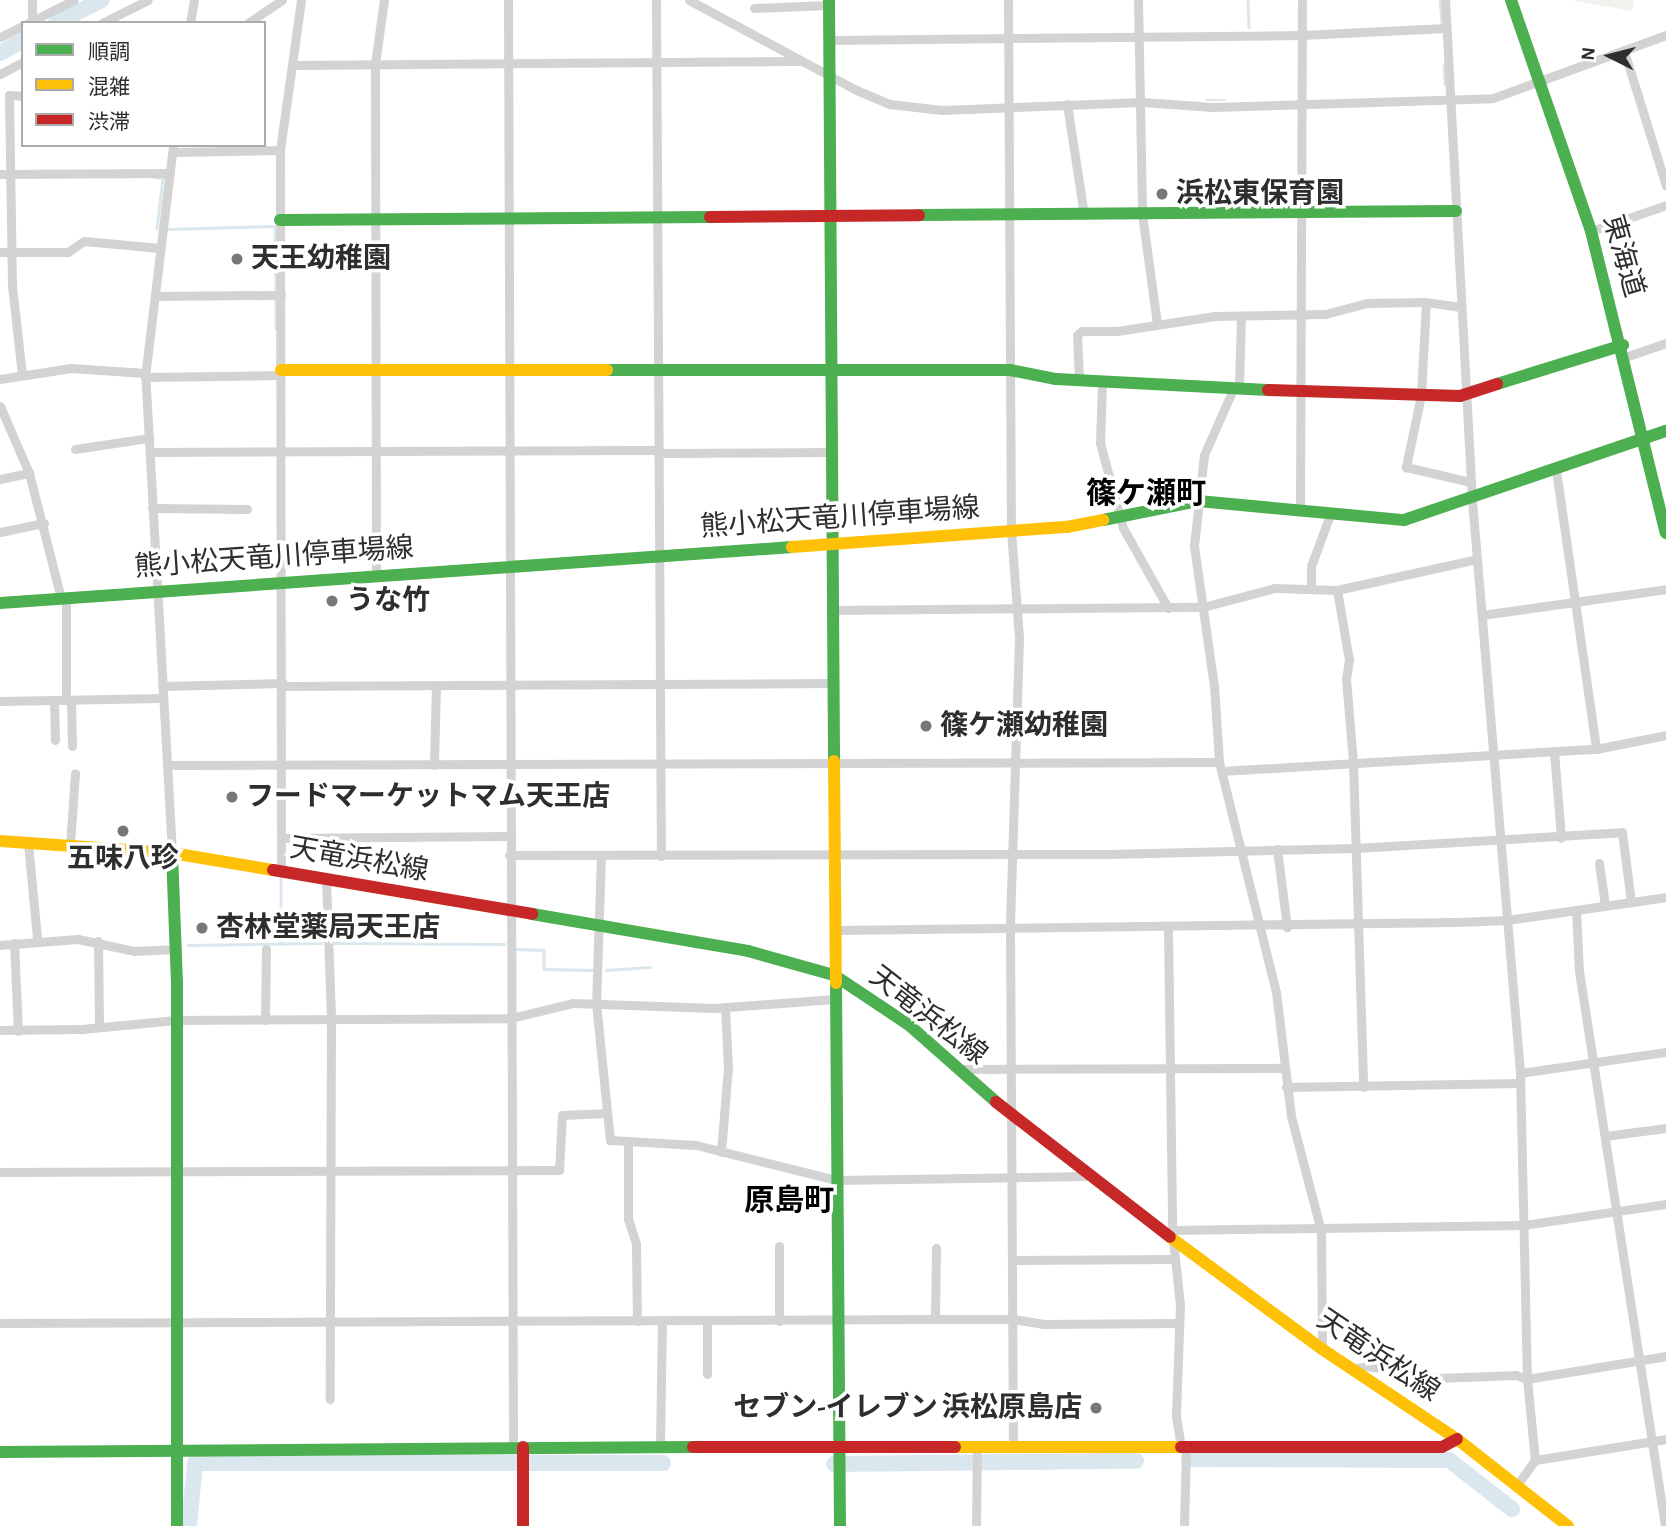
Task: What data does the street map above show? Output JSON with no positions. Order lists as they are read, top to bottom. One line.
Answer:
{"streets":{"main road":["東海道","熊小松天竜川停車場線","天竜浜松線"]},"crossings":[["東海道","熊小松天竜川停車場線"]],"districts":["篠ケ瀬町","原島町"],"places":["浜松東保育園","天王幼稚園","うな竹","篠ケ瀬幼稚園","フードマーケットマム天王店","五味八珍","杏林堂薬局天王店","セブン‐イレブン 浜松原島店"],"legend":["順調","混雑","渋滞"],"north":"left"}
